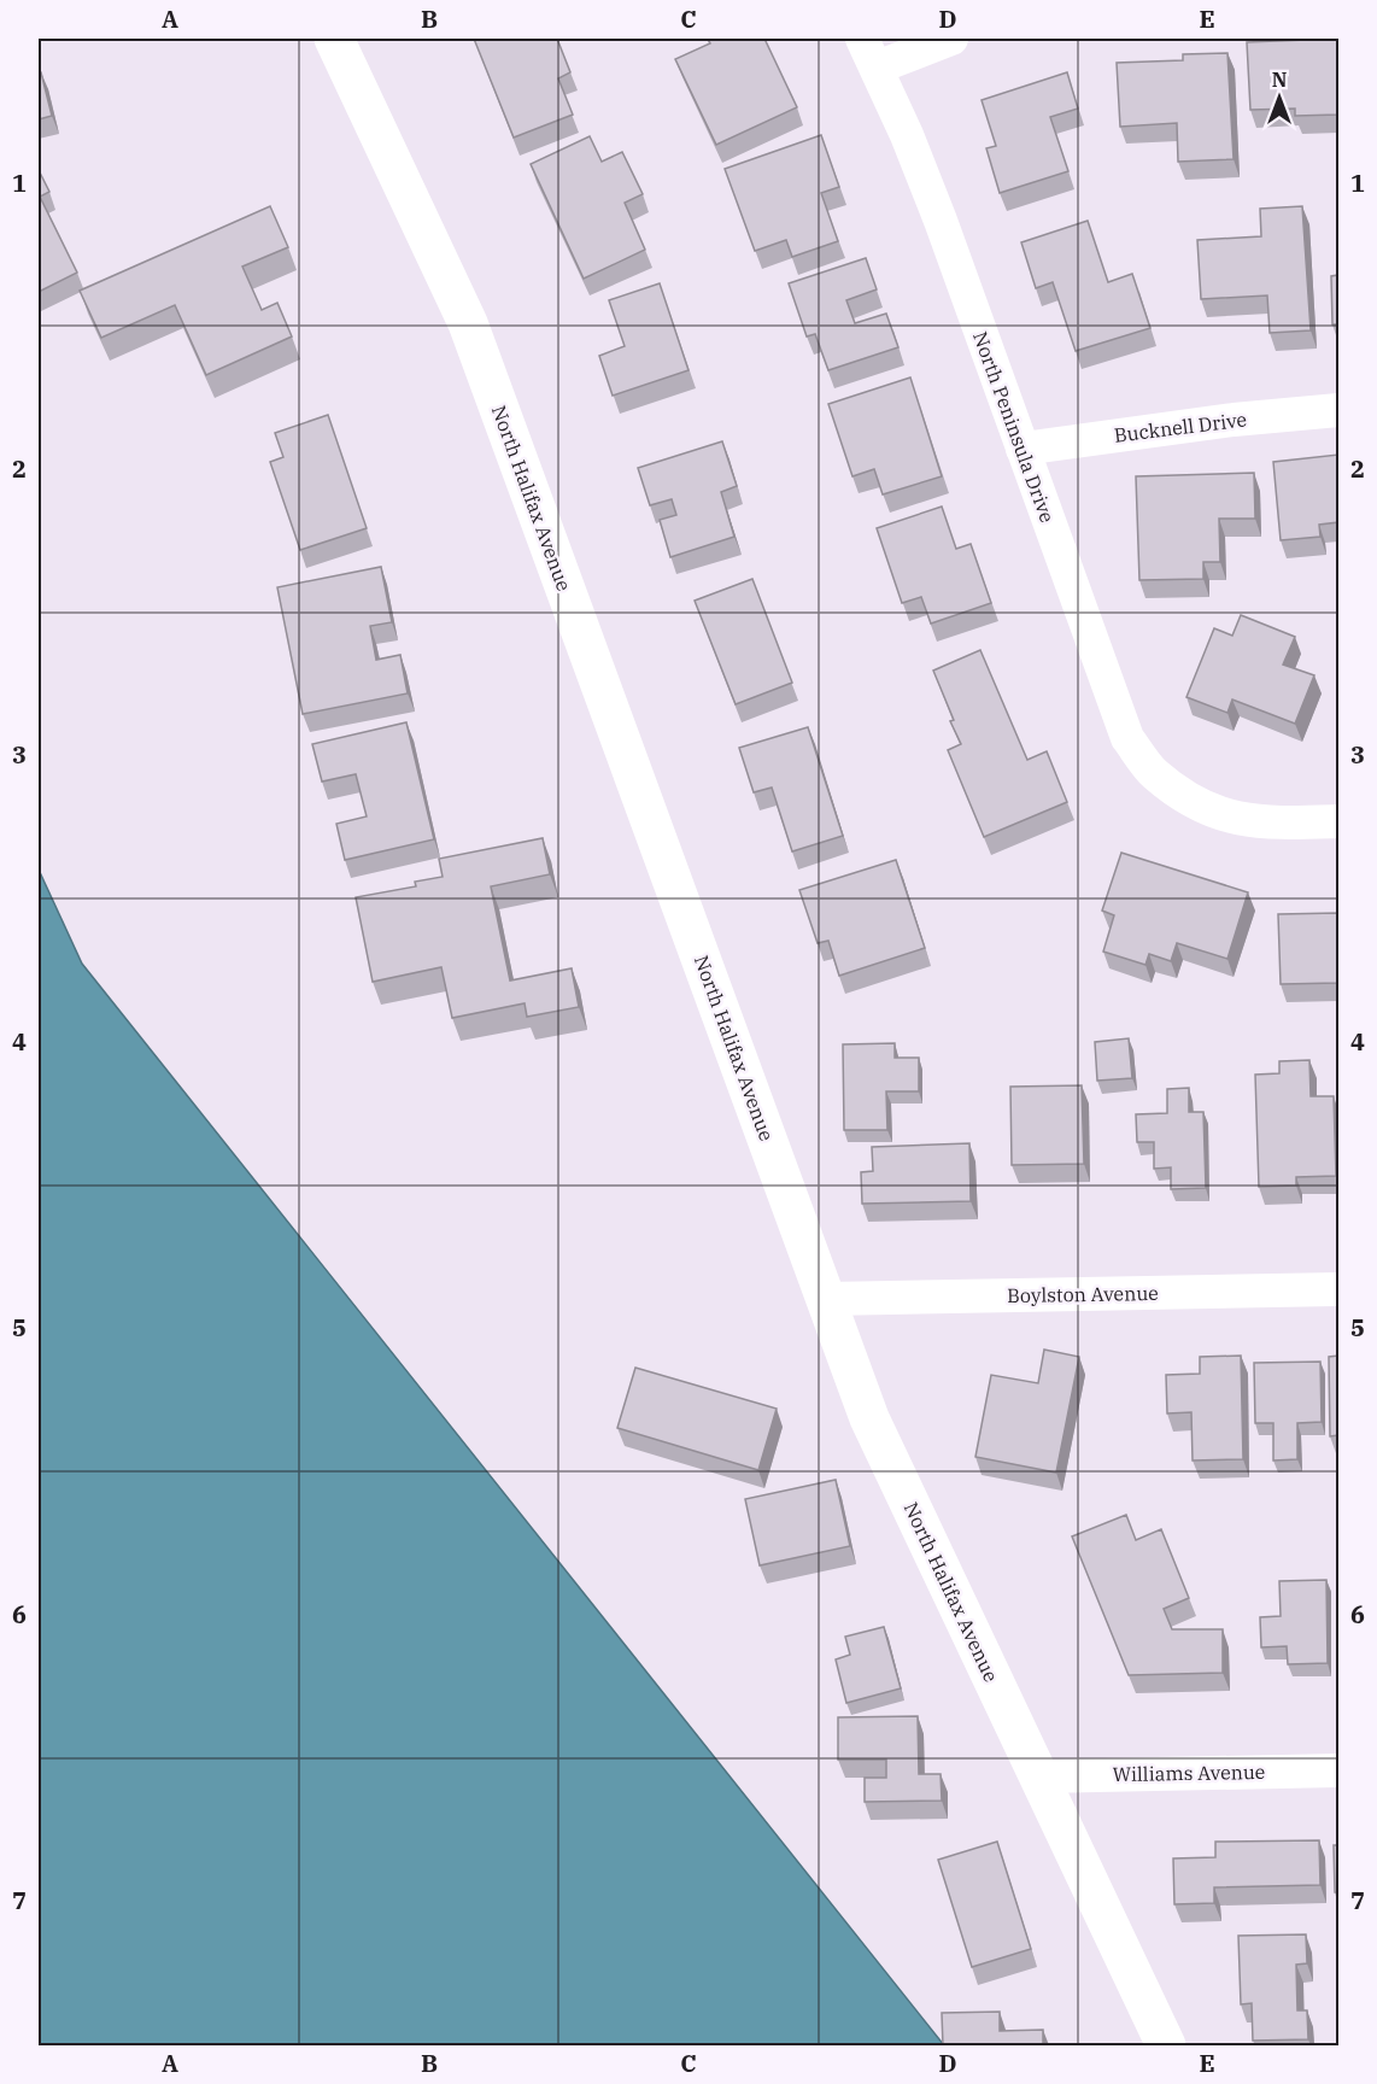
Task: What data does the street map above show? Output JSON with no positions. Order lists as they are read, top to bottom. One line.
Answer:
{"streets":{"street":["North Peninsula Drive","Bucknell Drive","North Halifax Avenue","Boylston Avenue","Williams Avenue"]},"crossings":[["North Peninsula Drive","Bucknell Drive"],["North Halifax Avenue","Boylston Avenue"],["North Halifax Avenue","Williams Avenue"]],"north":"top","grid":{"columns":["A","B","C","D","E"],"rows":["1","2","3","4","5","6","7"]}}
